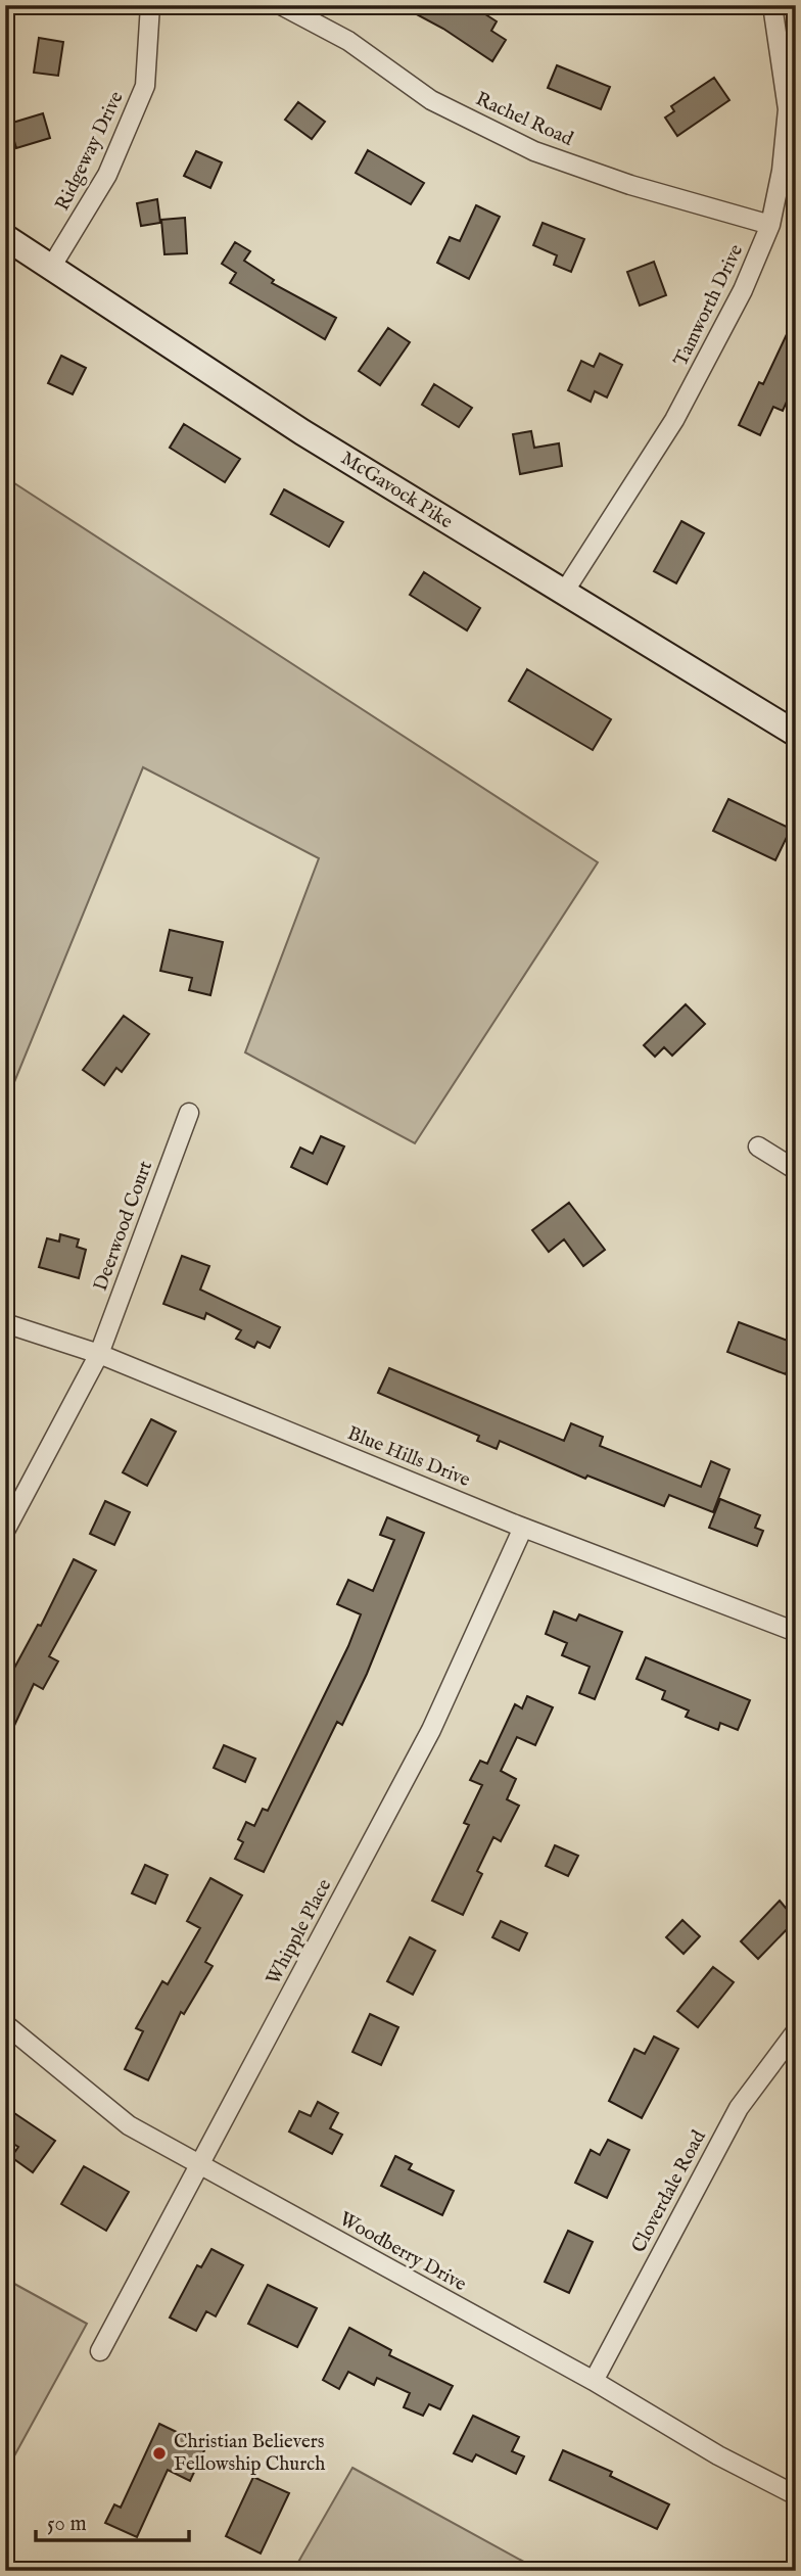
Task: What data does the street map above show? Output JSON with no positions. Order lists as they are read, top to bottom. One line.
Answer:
{"streets":{"main road":["McGavock Pike"],"street":["Rachel Road","Ridgeway Drive","Tamworth Drive","Deerwood Court","Blue Hills Drive","Whipple Place","Cloverdale Road","Woodberry Drive"]},"crossings":[["Rachel Road","Tamworth Drive"],["Ridgeway Drive","McGavock Pike"],["Tamworth Drive","McGavock Pike"],["Deerwood Court","Blue Hills Drive"],["Blue Hills Drive","Whipple Place"],["Whipple Place","Woodberry Drive"],["Cloverdale Road","Woodberry Drive"]],"places":["Christian Believers Fellowship Church"],"scale_bar":"50 m"}
